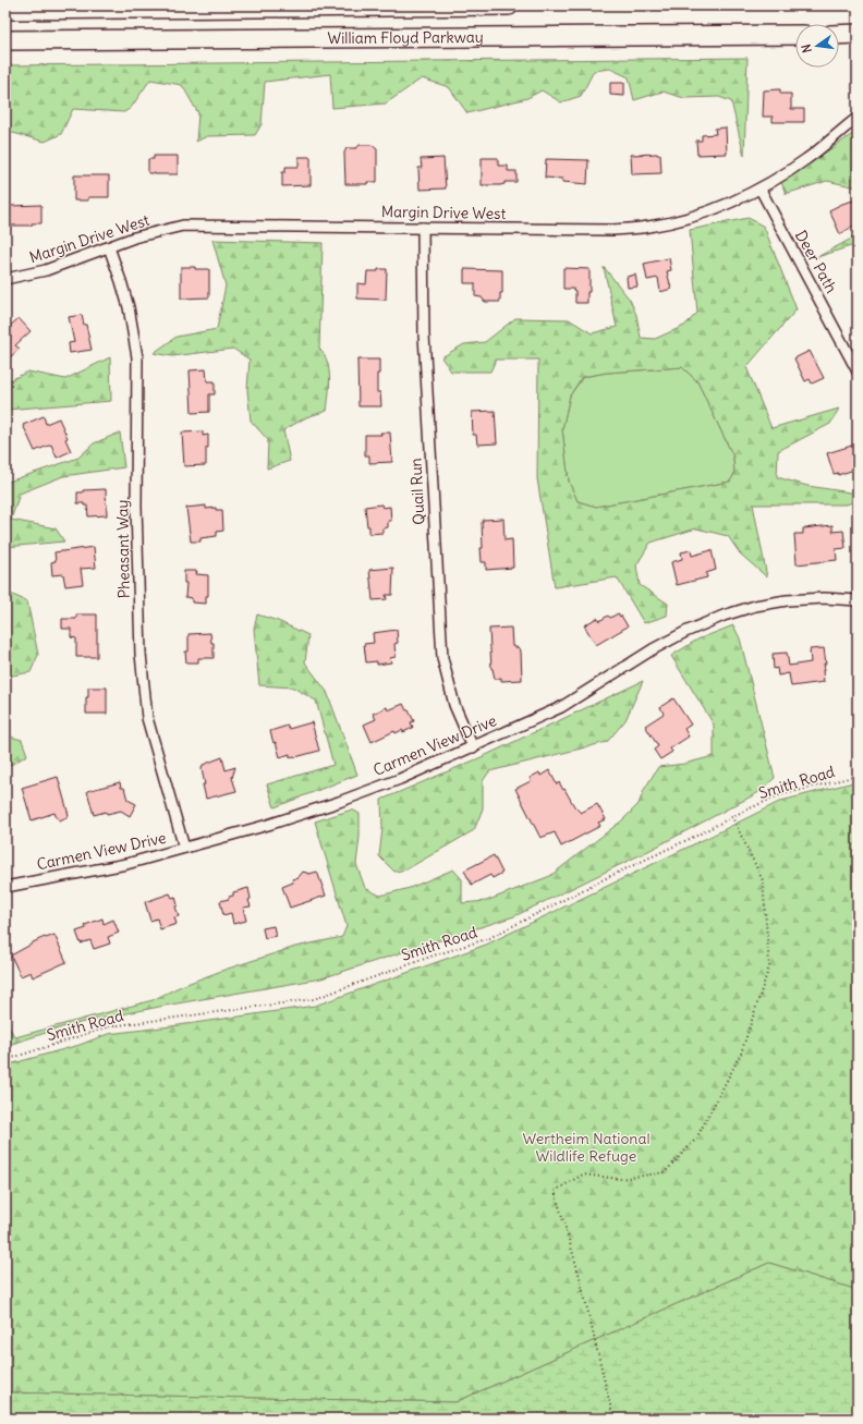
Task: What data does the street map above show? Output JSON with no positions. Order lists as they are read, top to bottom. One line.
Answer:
{"streets":{"highway":["William Floyd Parkway"],"street":["Margin Drive West","Deer Path","Quail Run","Pheasant Way","Carmen View Drive"],"path":["Smith Road"]},"crossings":[["Margin Drive West","Deer Path"],["Margin Drive West","Quail Run"],["Margin Drive West","Pheasant Way"],["Quail Run","Carmen View Drive"],["Pheasant Way","Carmen View Drive"]],"parks":["Wertheim National Wildlife Refuge"],"north":"left"}
